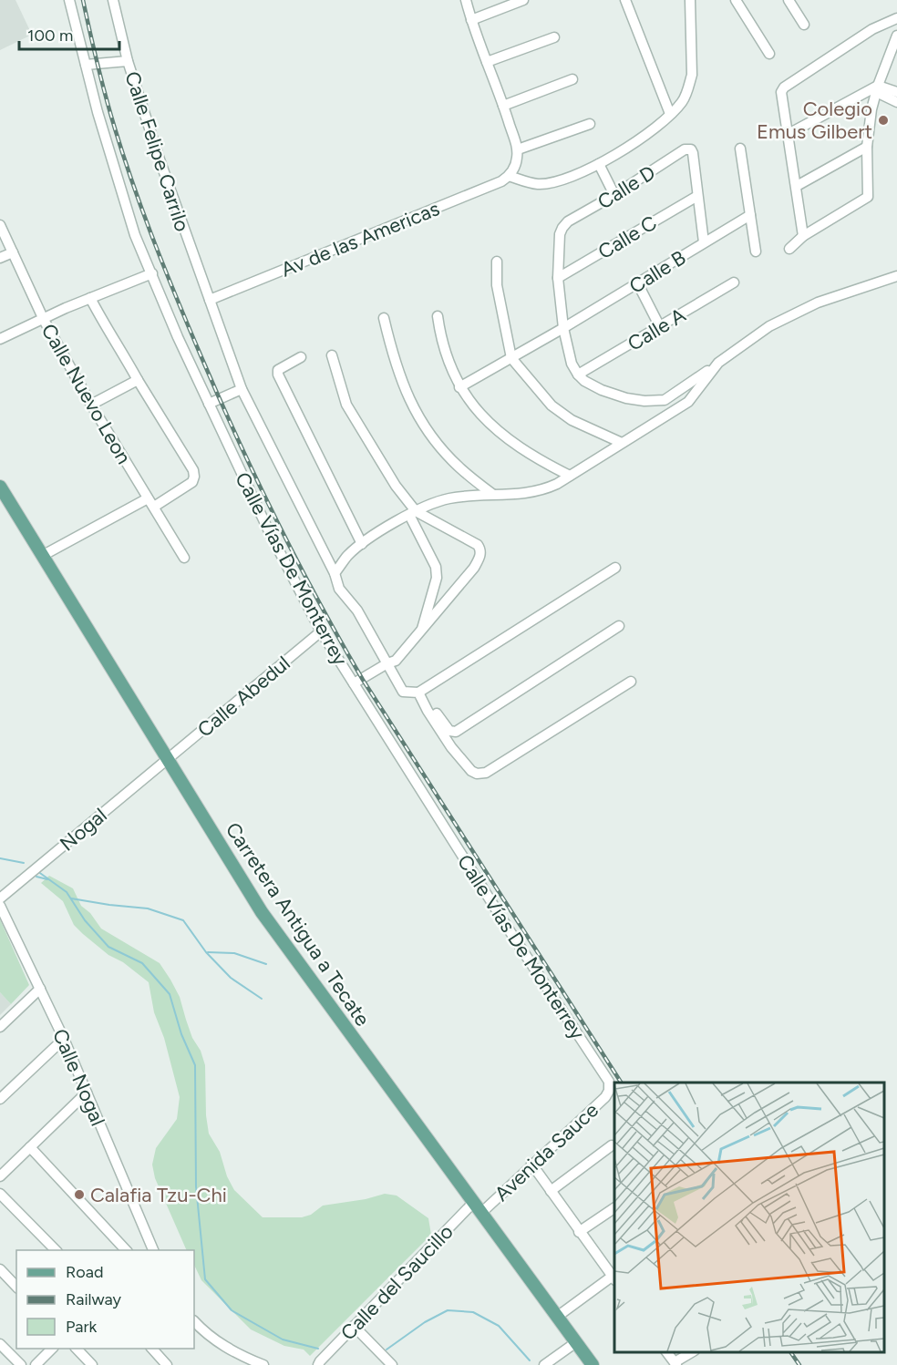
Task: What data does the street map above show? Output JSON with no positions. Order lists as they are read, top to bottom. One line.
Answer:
{"streets":{"main road":["Carretera Antigua a Tecate"],"street":["Calle Felipe Carrilo","Calle D","Calle C","Av de las Americas","Calle B","Calle A","Calle Nuevo Leon","Calle Vías De Monterrey","Calle Abedul","Nogal","Calle Nogal","Avenida Sauce","Calle del Saucillo"]},"crossings":[["Calle Felipe Carrilo","Av de las Americas"],["Calle D","Calle C"],["Calle Vías De Monterrey","Calle Abedul"],["Calle Vías De Monterrey","Avenida Sauce"],["Calle Abedul","Nogal"],["Calle Abedul","Carretera Antigua a Tecate"],["Nogal","Carretera Antigua a Tecate"],["Carretera Antigua a Tecate","Avenida Sauce"],["Carretera Antigua a Tecate","Calle del Saucillo"],["Avenida Sauce","Calle del Saucillo"]],"places":["Colegio Emus Gilbert","Calafia Tzu-Chi"],"legend":["Road","Railway","Park"],"scale_bar":"100 m"}
